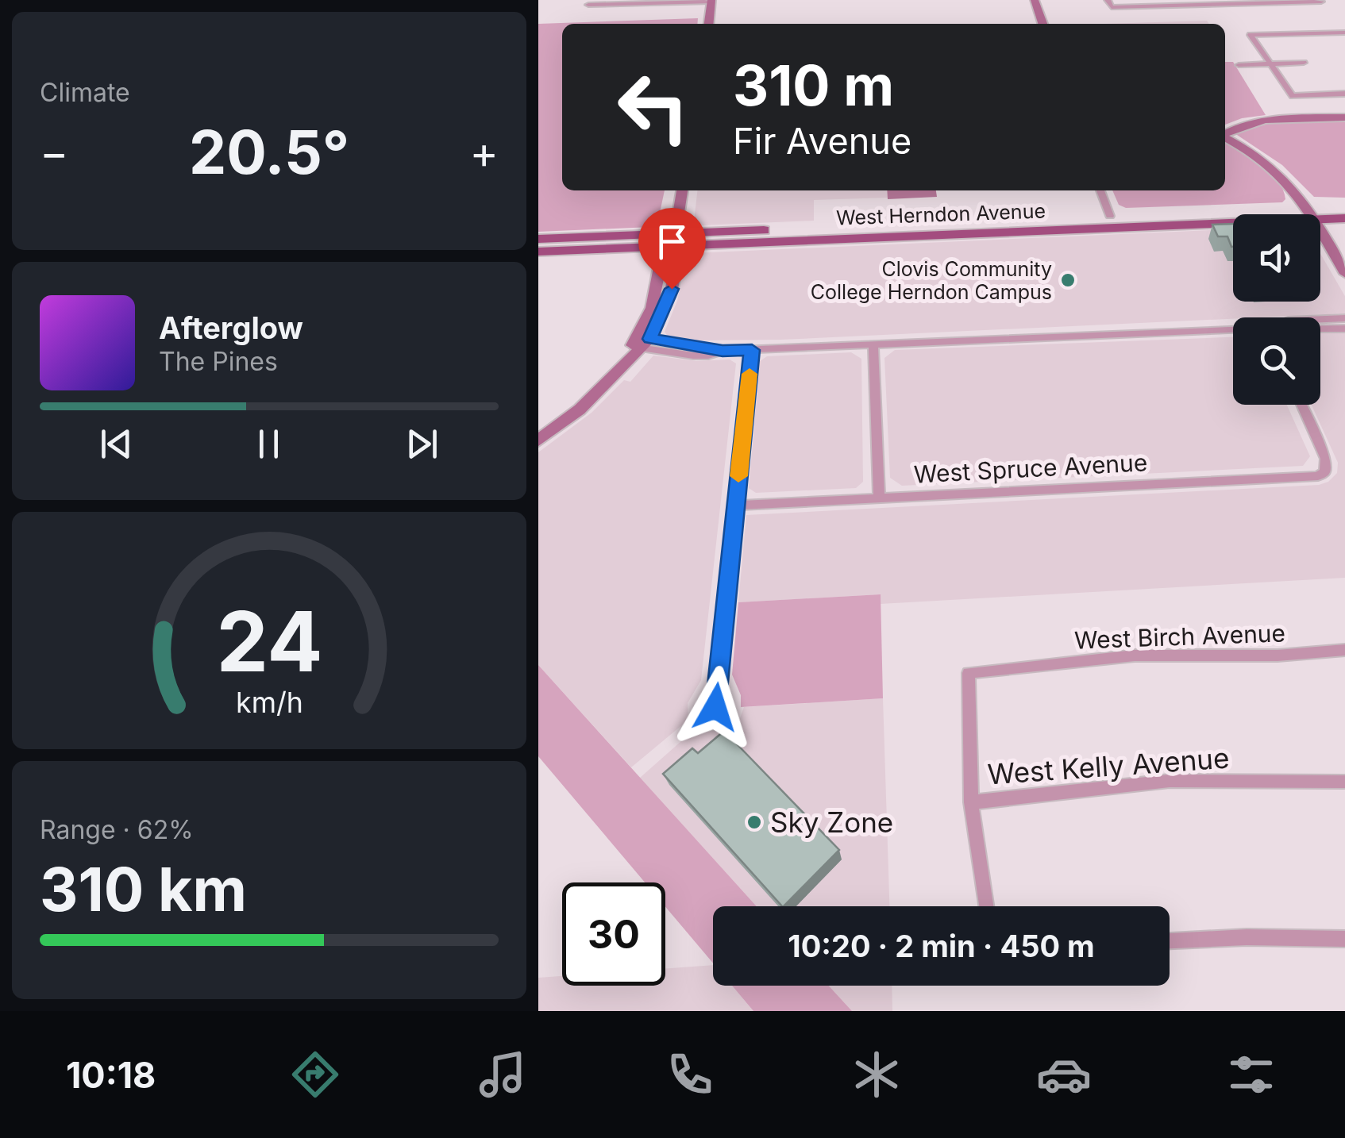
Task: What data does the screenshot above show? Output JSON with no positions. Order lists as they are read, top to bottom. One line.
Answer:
{"streets":{"main road":["West Herndon Avenue"],"street":["West Spruce Avenue","West Birch Avenue","West Kelly Avenue"]},"crossings":[["West Birch Avenue","West Kelly Avenue"]],"places":["Clovis Community College Herndon Campus","Sky Zone"],"page":{"tile":["Climate",["Range · 62%","310 km"]],"turn":["310 m","Fir Avenue"],"heat":["−","20.5°","+"],"song":["Afterglow","The Pines"],"limit":"30","trip":"10:20 · 2 min · 450 m","tabs":"10:18","gauge":["24","km/h"]}}
